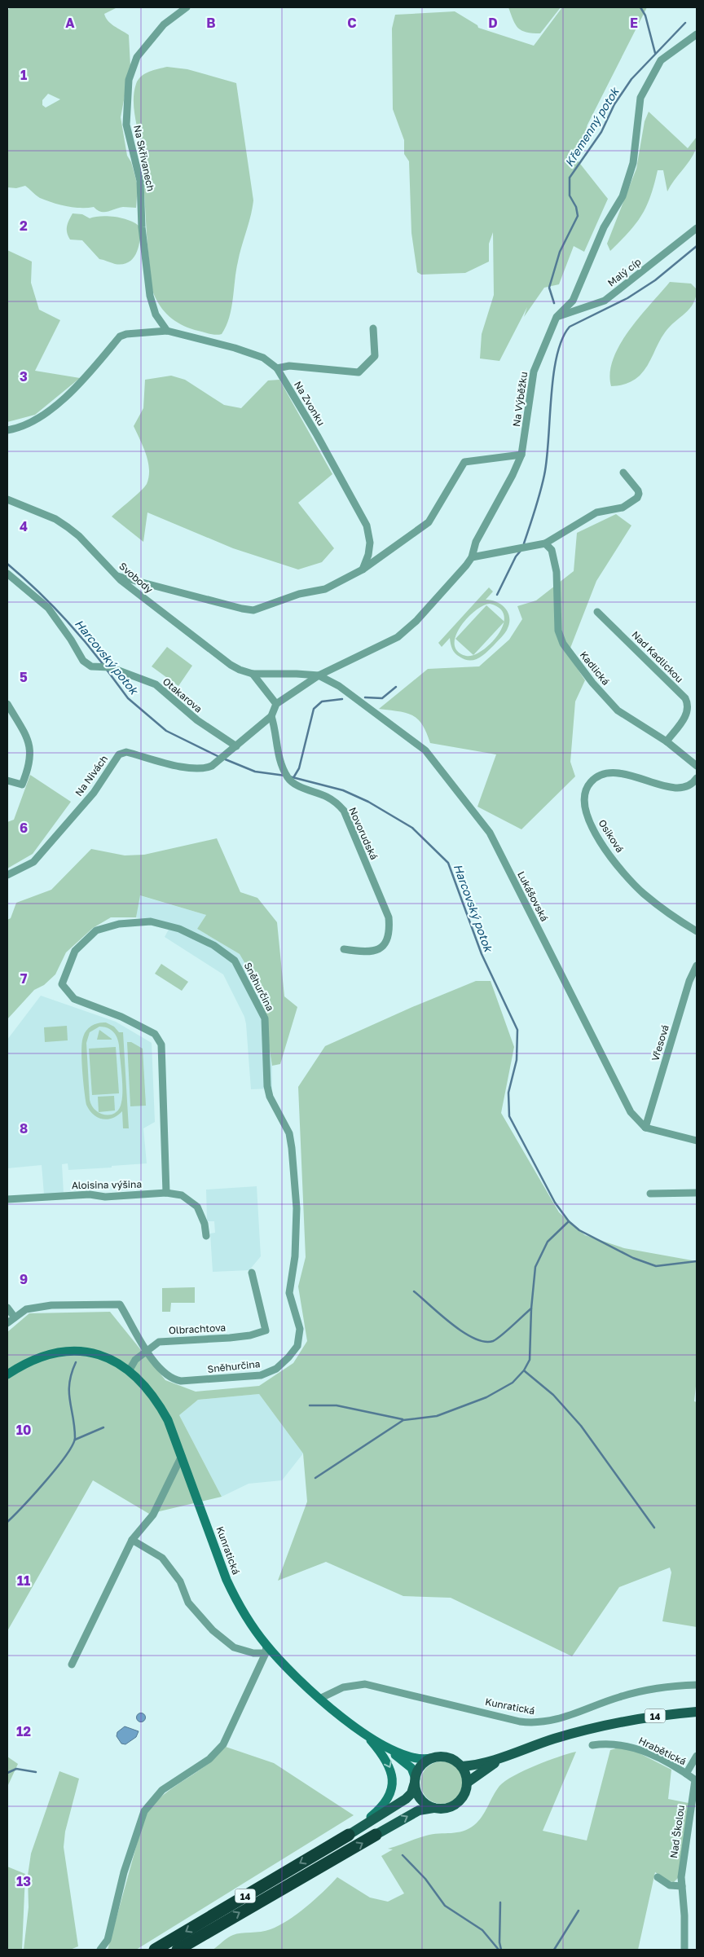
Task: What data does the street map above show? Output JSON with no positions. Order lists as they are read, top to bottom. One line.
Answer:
{"streets":{"highway":["14"],"main road":["Kunratická"],"street":["Na Skřivanech","Malý cíp","Na Výběžku","Na Zvonku","Svobody","Nad Kadlickou","Kadlická","Otakarova","Na Nivách","Novorudská","Osiková","Lukášovská","Sněhurčina","Vřesová","Aloisina výšina","Olbrachtova","Hrabětická","Nad Školou"]},"crossings":[["Malý cíp","Na Výběžku"],["Na Výběžku","Svobody"],["Na Výběžku","Lukášovská"],["Svobody","Lukášovská"],["Nad Kadlickou","Kadlická"],["Otakarova","Na Nivách"],["Na Nivách","Novorudská"],["Lukášovská","Vřesová"],["Sněhurčina","Aloisina výšina"],["Sněhurčina","Olbrachtova"],["Olbrachtova","Kunratická"],["Kunratická","14"],["Hrabětická","Nad Školou"]],"water":["Křemenný potok","Harcovský potok"],"grid":{"columns":["A","B","C","D","E"],"rows":["1","2","3","4","5","6","7","8","9","10","11","12","13"]}}
